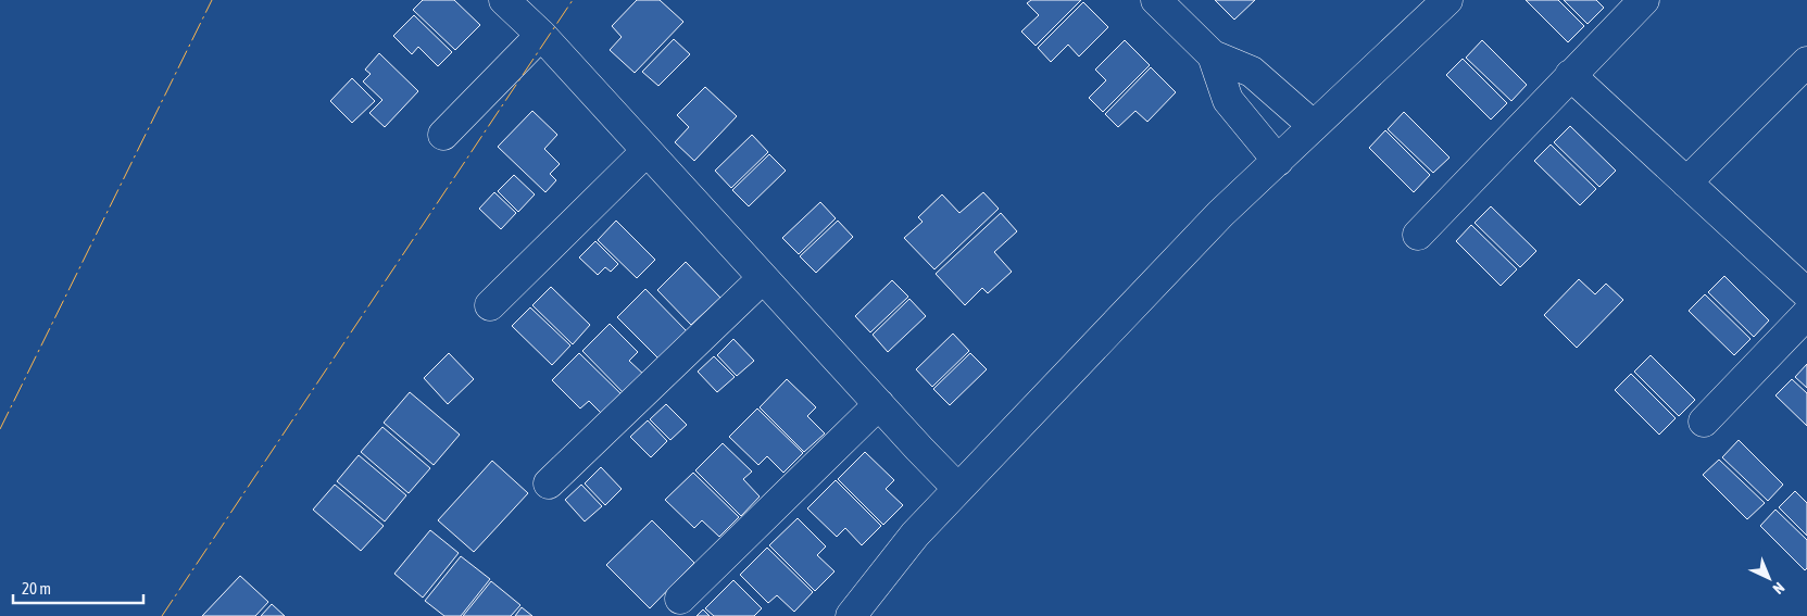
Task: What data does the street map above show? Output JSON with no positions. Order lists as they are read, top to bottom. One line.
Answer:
{"scale_bar":"20 m","north":"bottom right"}
